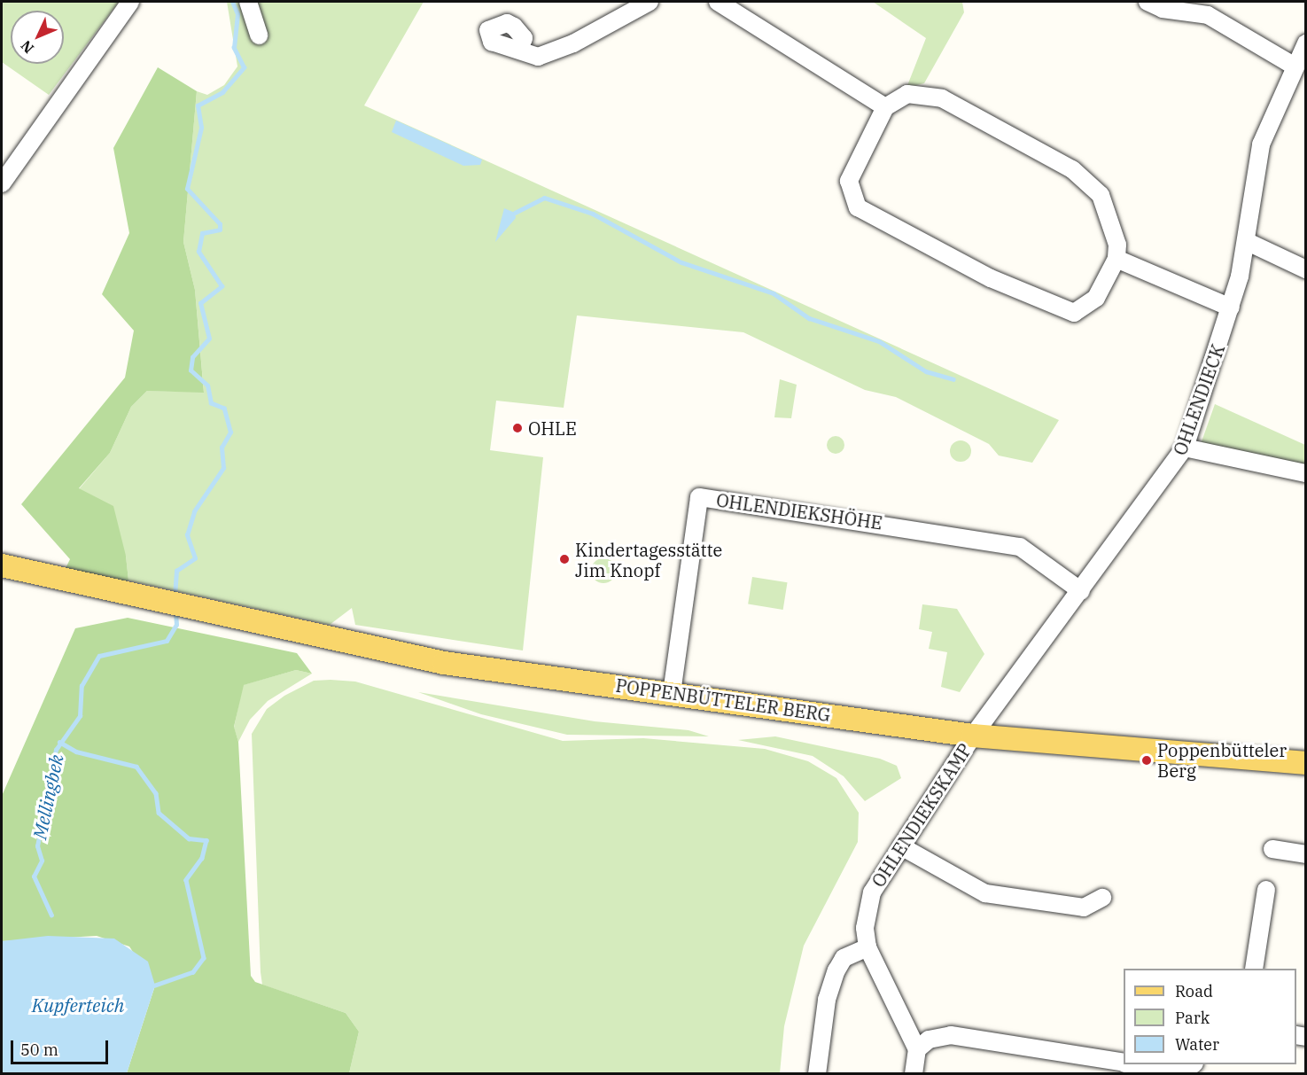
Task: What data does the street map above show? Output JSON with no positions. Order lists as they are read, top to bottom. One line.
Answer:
{"streets":{"main road":["POPPENBÜTTELER BERG"],"street":["OHLENDIECK","OHLENDIEKSHÖHE","OHLENDIEKSKAMP"]},"crossings":[["OHLENDIECK","OHLENDIEKSHÖHE"],["OHLENDIECK","POPPENBÜTTELER BERG"],["OHLENDIECK","OHLENDIEKSKAMP"],["OHLENDIEKSHÖHE","POPPENBÜTTELER BERG"],["POPPENBÜTTELER BERG","OHLENDIEKSKAMP"]],"water":["Mellingbek","Kupferteich"],"places":["OHLE","Kindertagesstätte Jim Knopf","Poppenbütteler Berg"],"legend":["Road","Park","Water"],"scale_bar":"50 m","north":"bottom left"}
